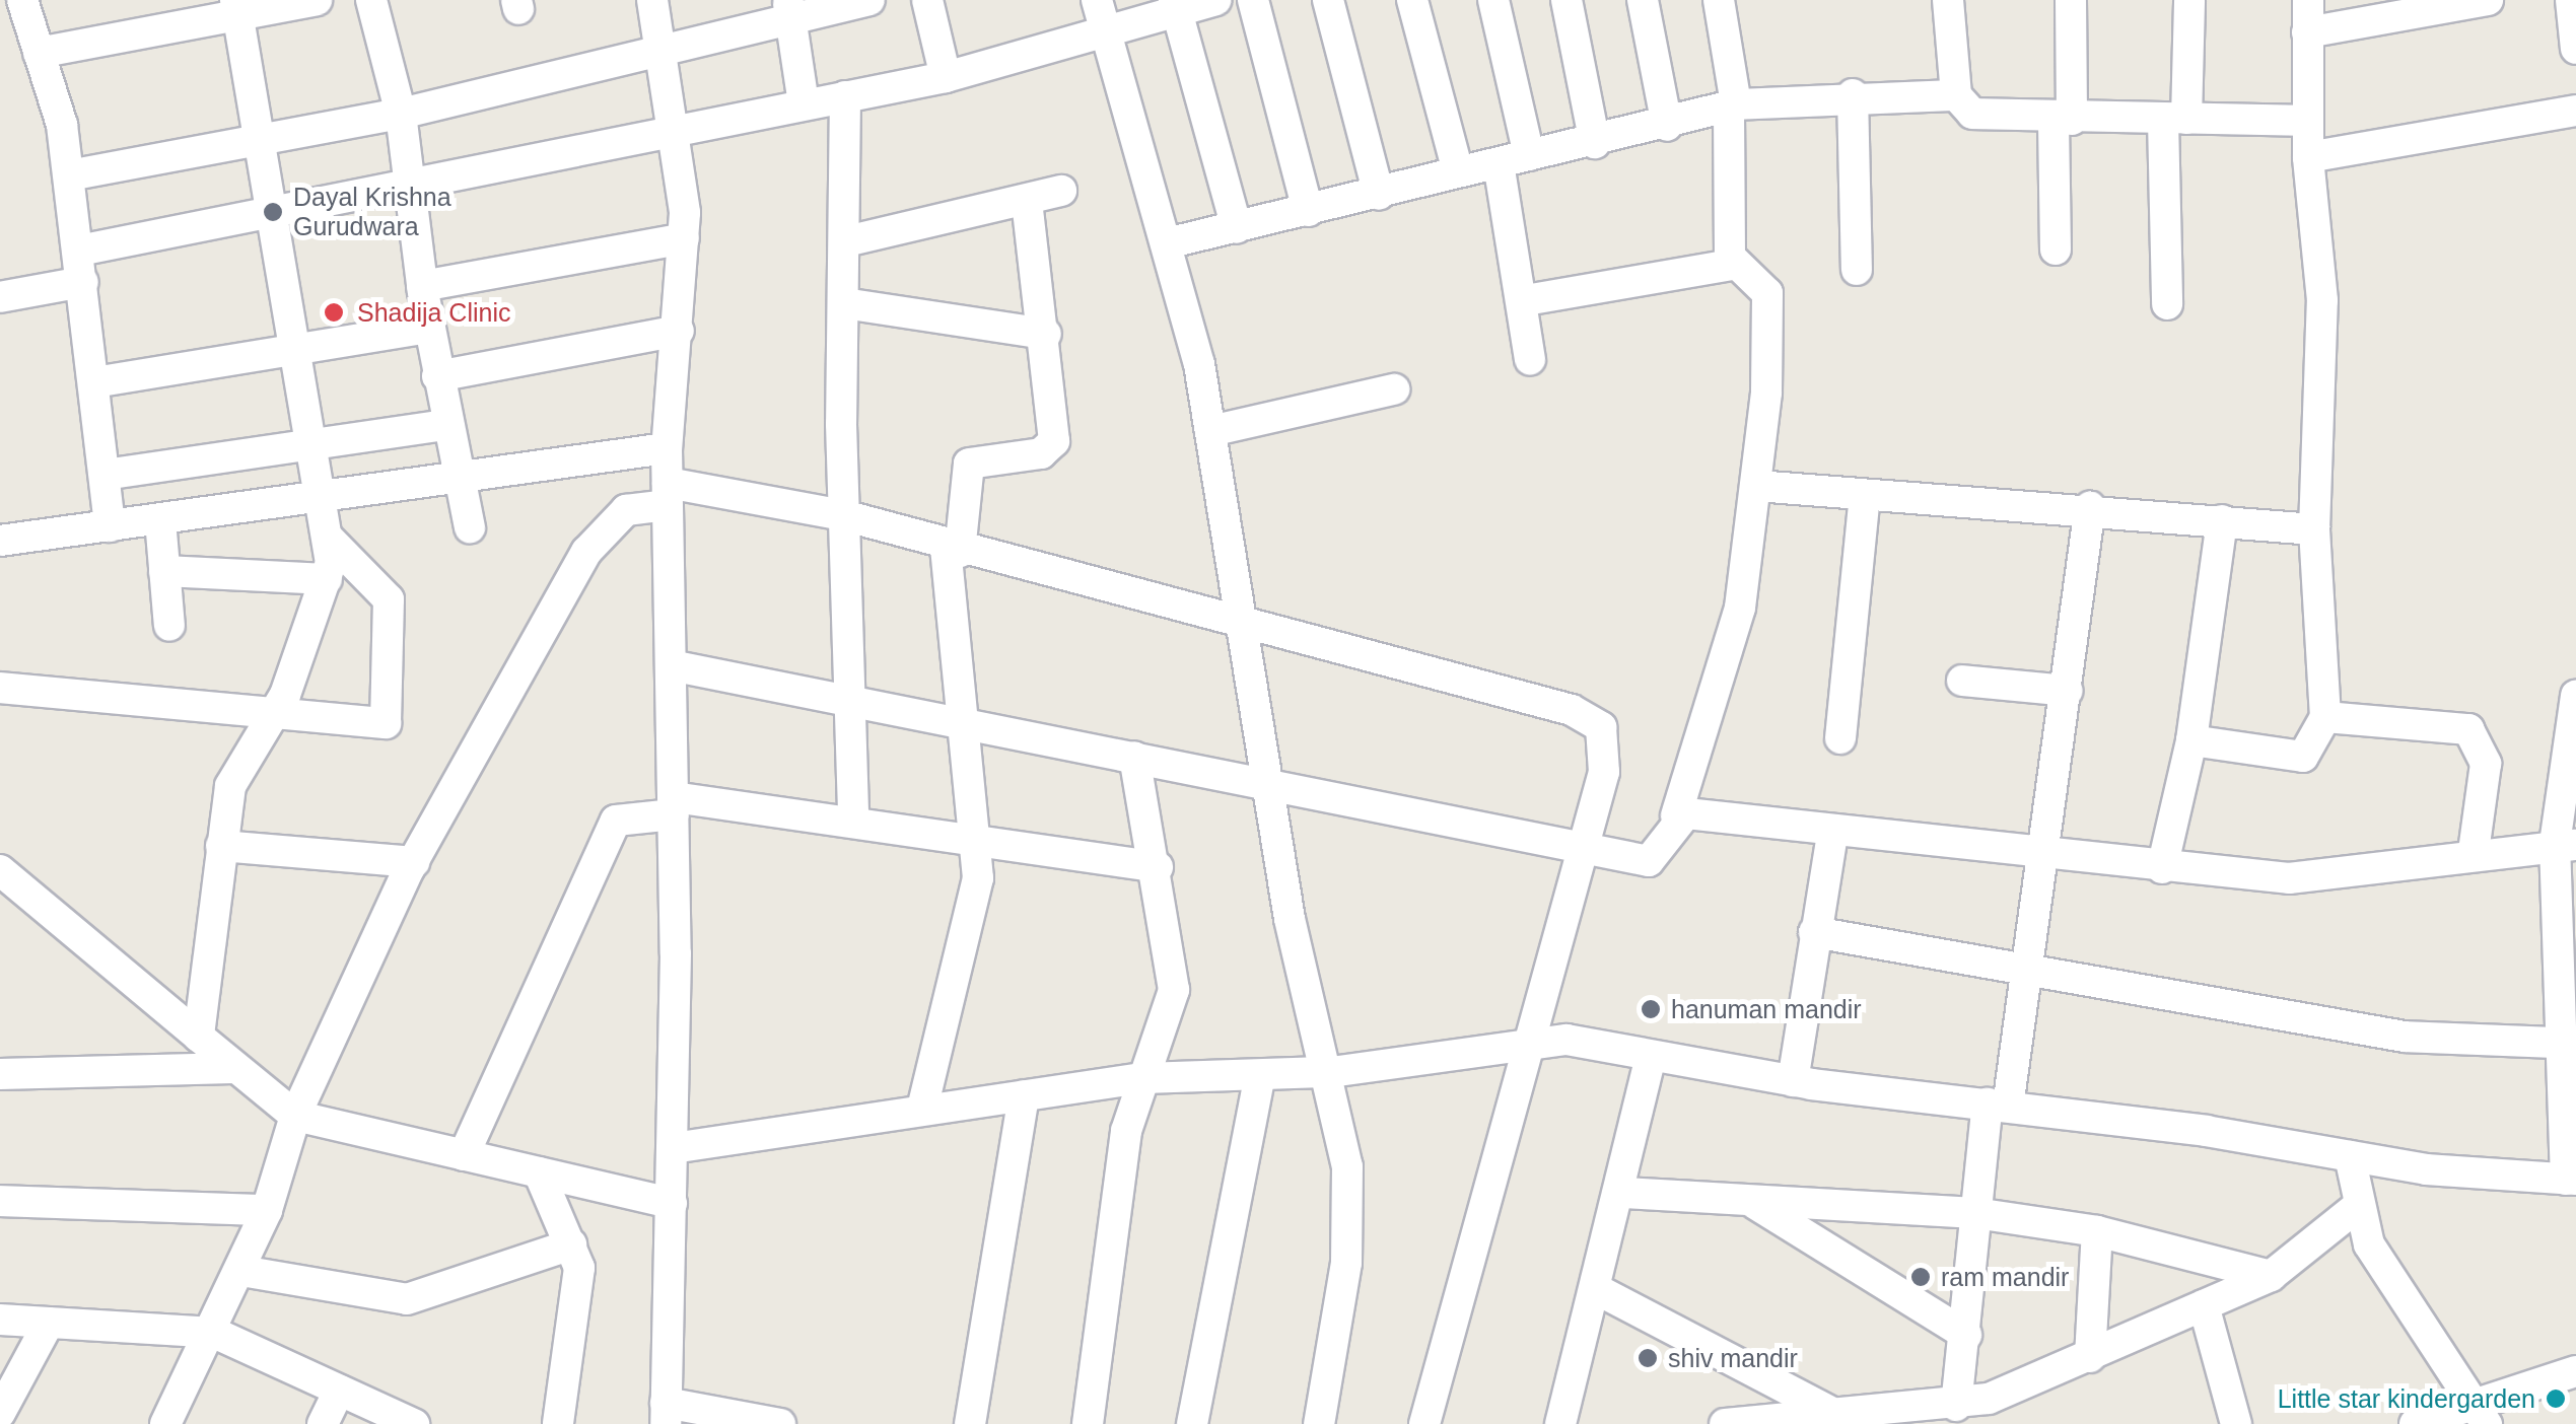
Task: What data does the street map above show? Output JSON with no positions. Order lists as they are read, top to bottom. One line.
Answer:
{"places":["Dayal Krishna Gurudwara","Shadija Clinic","hanuman mandir","ram mandir","shiv mandir","Little star kindergarden"]}
